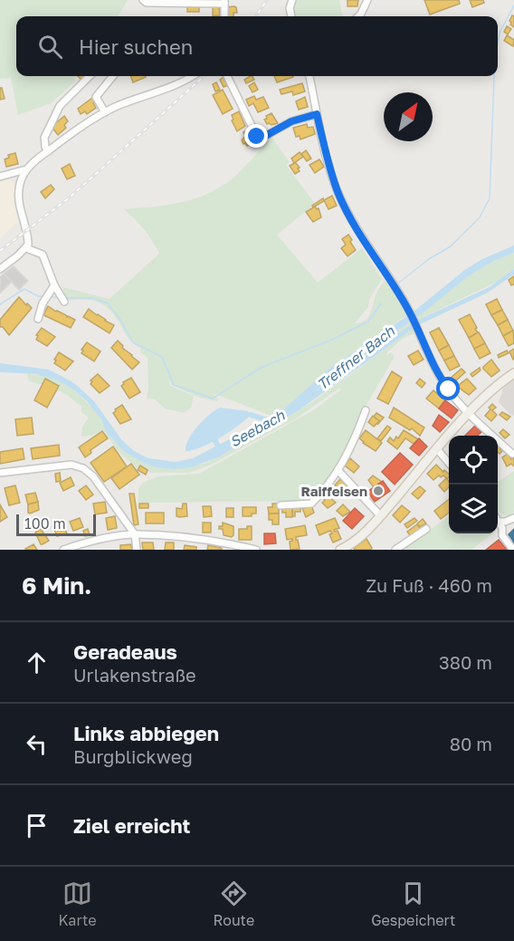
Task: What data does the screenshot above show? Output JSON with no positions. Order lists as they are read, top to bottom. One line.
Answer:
{"water":["Treffner Bach","Seebach"],"places":["Raiffeisen"],"scale_bar":"100 m","north":"top right","page":{"search":"Hier suchen","scale":"100 m","heading":["6 Min.","Zu Fuß · 460 m"],"list":[["Geradeaus","Urlakenstraße","380 m"],["Links abbiegen","Burgblickweg","80 m"],"Ziel erreicht"],"nav":["Karte","Route","Gespeichert"]}}
